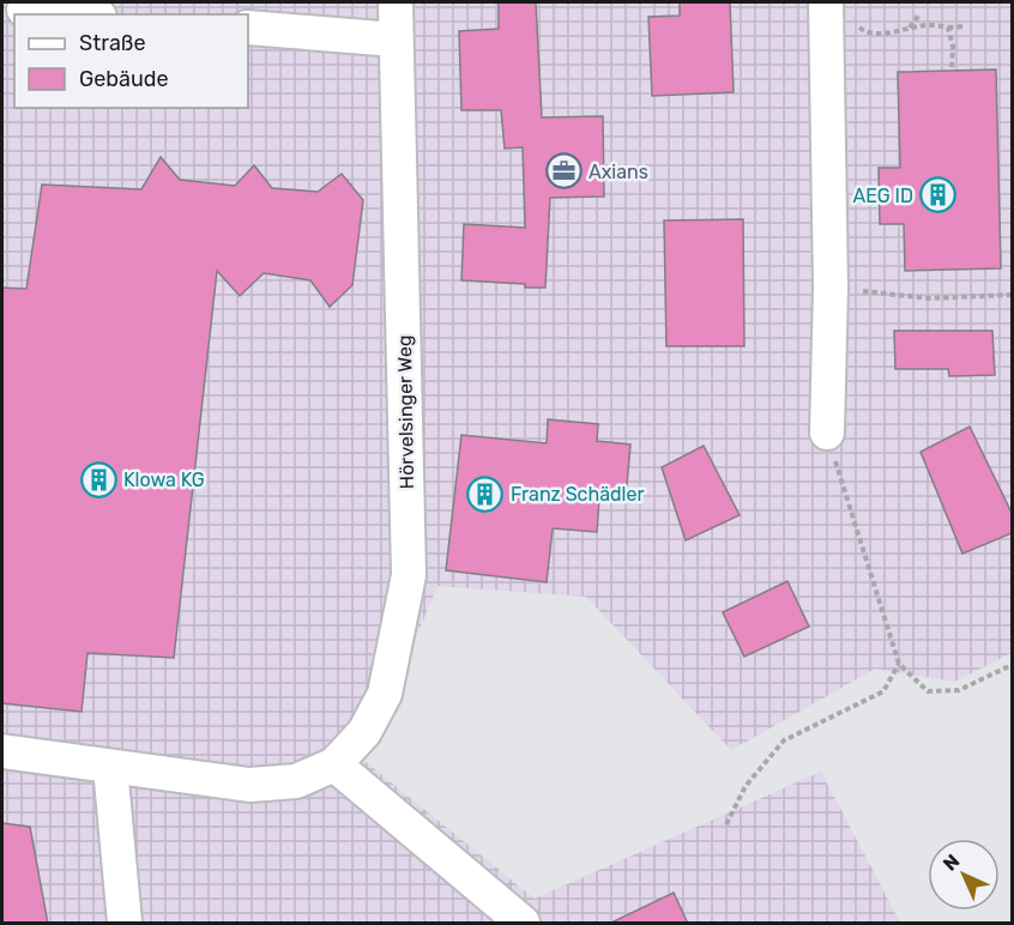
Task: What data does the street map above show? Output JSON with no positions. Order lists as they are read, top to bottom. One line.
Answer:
{"streets":{"street":["Hörvelsinger Weg"]},"places":{"office":["Axians"],"building":["AEG ID","Klowa KG","Franz Schädler"]},"legend":["Straße","Gebäude"],"north":"top left"}
